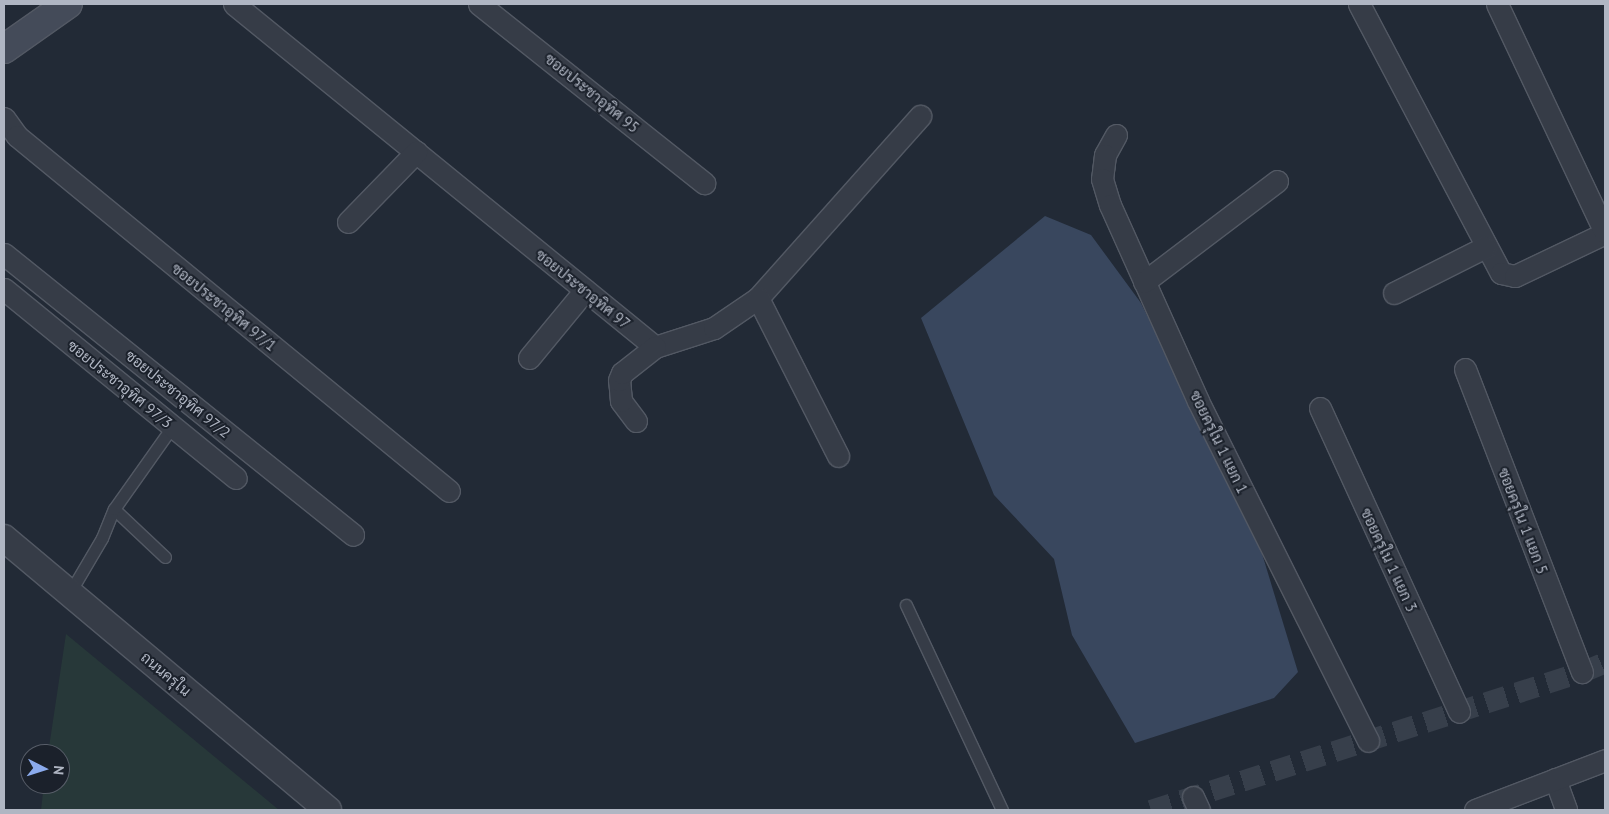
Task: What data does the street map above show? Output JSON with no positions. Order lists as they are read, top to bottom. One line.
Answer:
{"streets":{"street":["ซอยประชาอุทิศ 95","ซอยประชาอุทิศ 97","ซอยประชาอุทิศ 97/1","ซอยประชาอุทิศ 97/3","ซอยประชาอุทิศ 97/2","ซอยครุใน 1 แยก 1","ซอยครุใน 1 แยก 5","ซอยครุใน 1 แยก 3","ถนนครุใน"]},"north":"right"}
